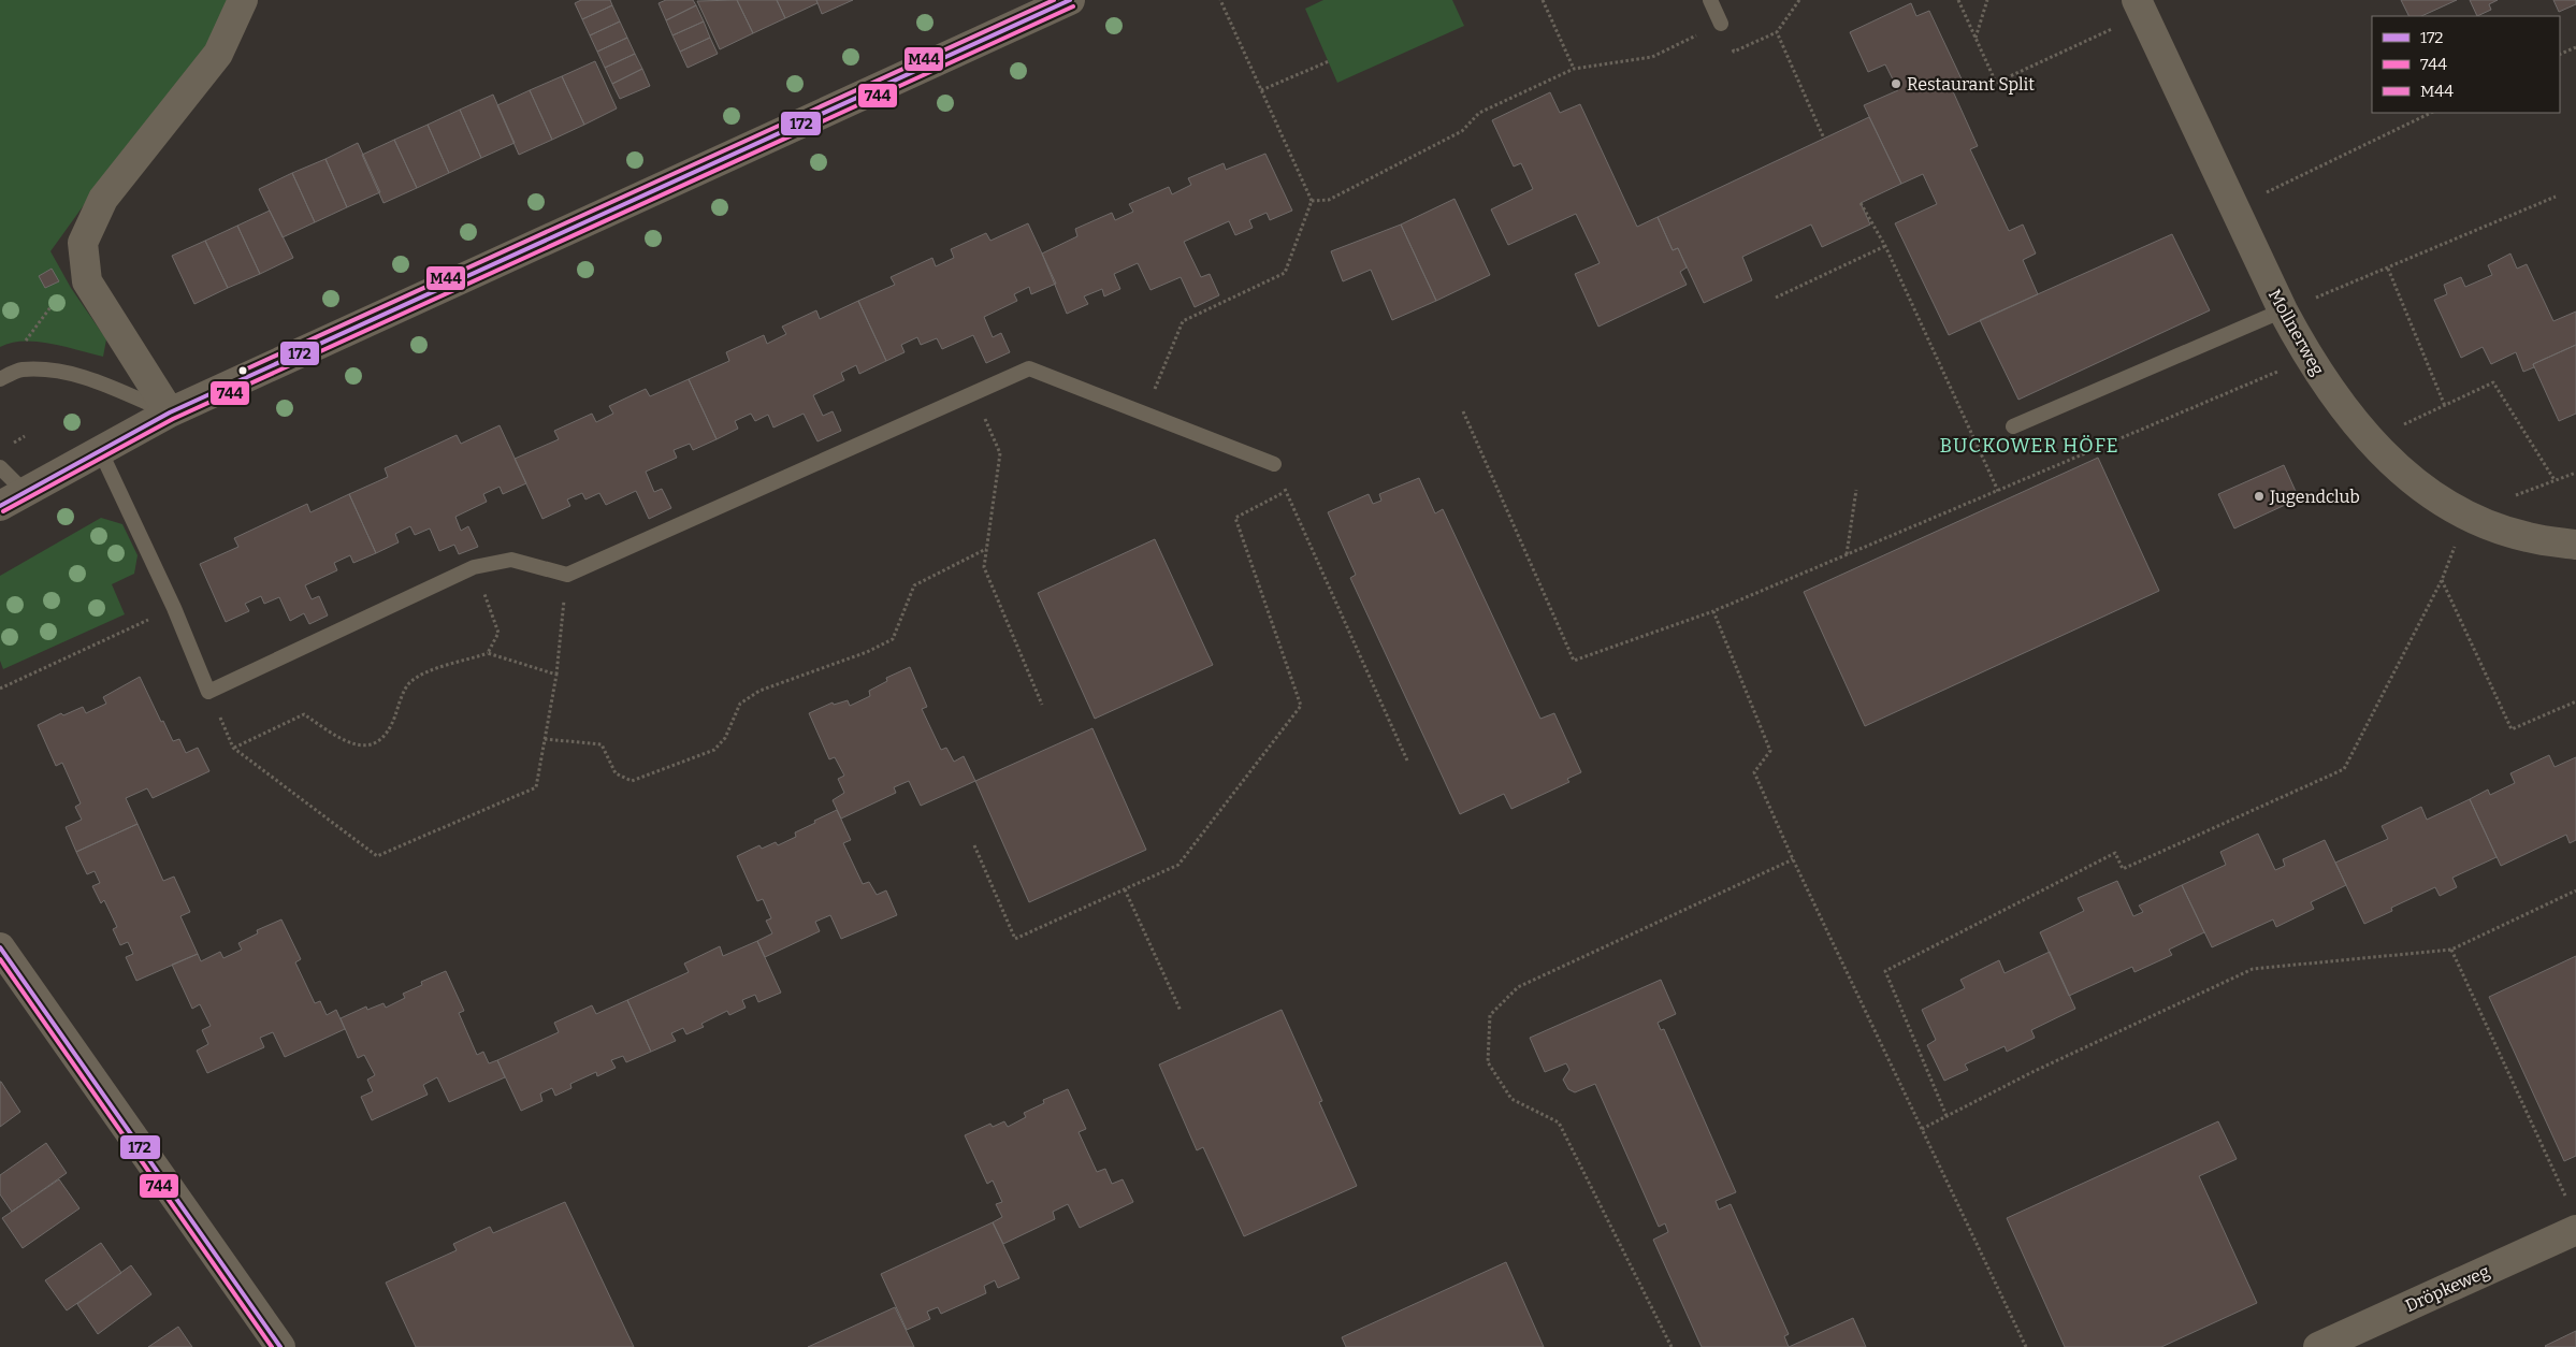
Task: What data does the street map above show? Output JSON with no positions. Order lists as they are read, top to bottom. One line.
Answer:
{"streets":{"street":["Mollnerweg","Dröpkeweg"]},"districts":["BUCKOWER HÖFE"],"places":["Restaurant Split","Jugendclub"],"lines":["transit line 172","transit line M44","transit line 744"],"legend":["172","744","M44"]}
